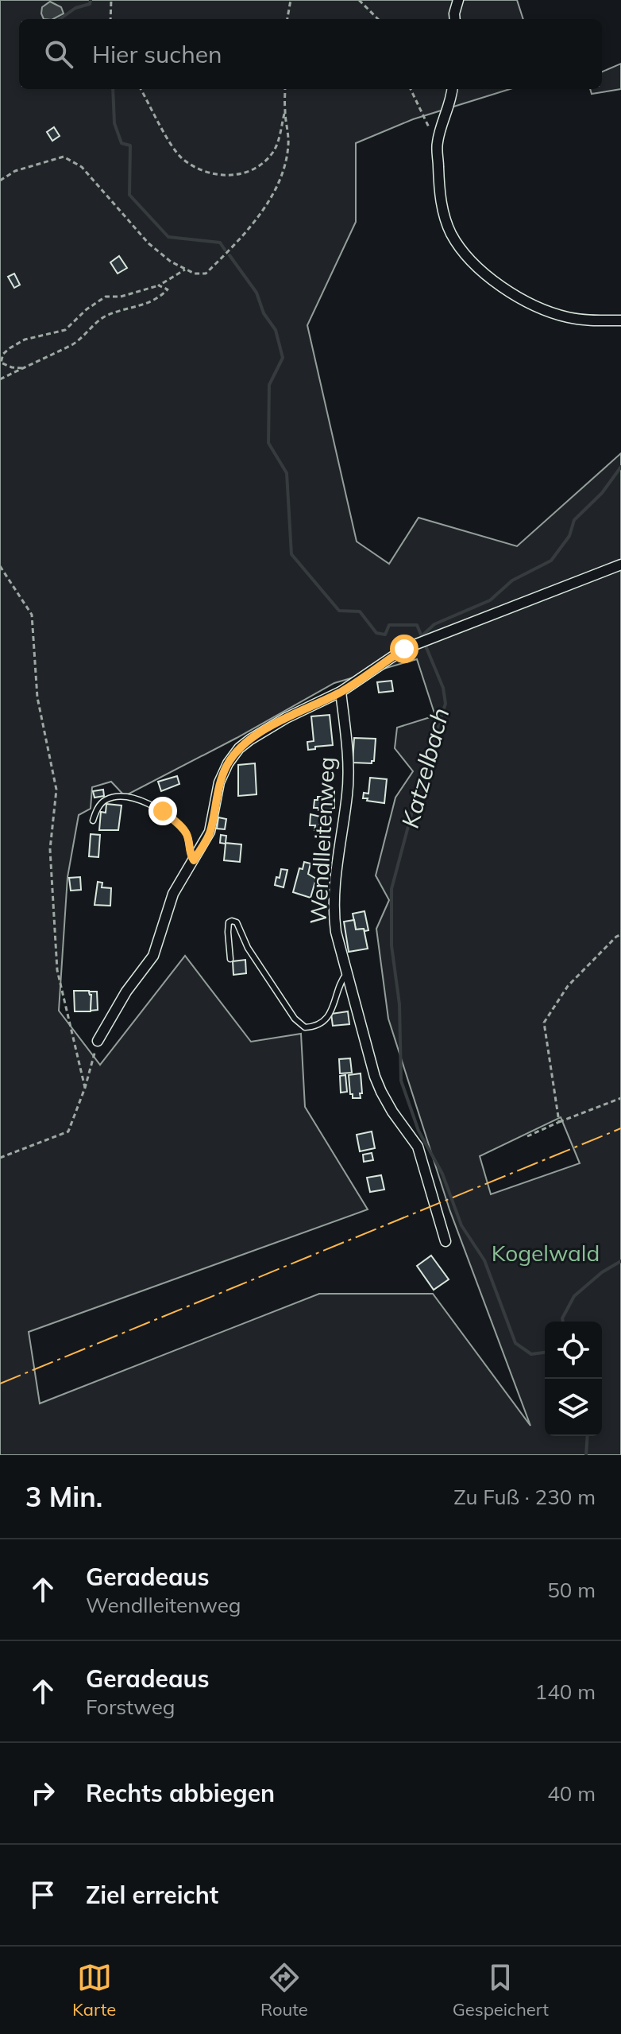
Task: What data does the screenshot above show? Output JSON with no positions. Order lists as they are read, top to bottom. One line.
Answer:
{"streets":{"street":["Wendlleitenweg"]},"water":["Katzelbach"],"parks":["Kogelwald"],"page":{"search":"Hier suchen","heading":["3 Min.","Zu Fuß · 230 m"],"list":[["Geradeaus","Wendlleitenweg","50 m"],["Geradeaus","Forstweg","140 m"],["Rechts abbiegen","40 m"],"Ziel erreicht"],"nav":["Karte","Route","Gespeichert"]}}
